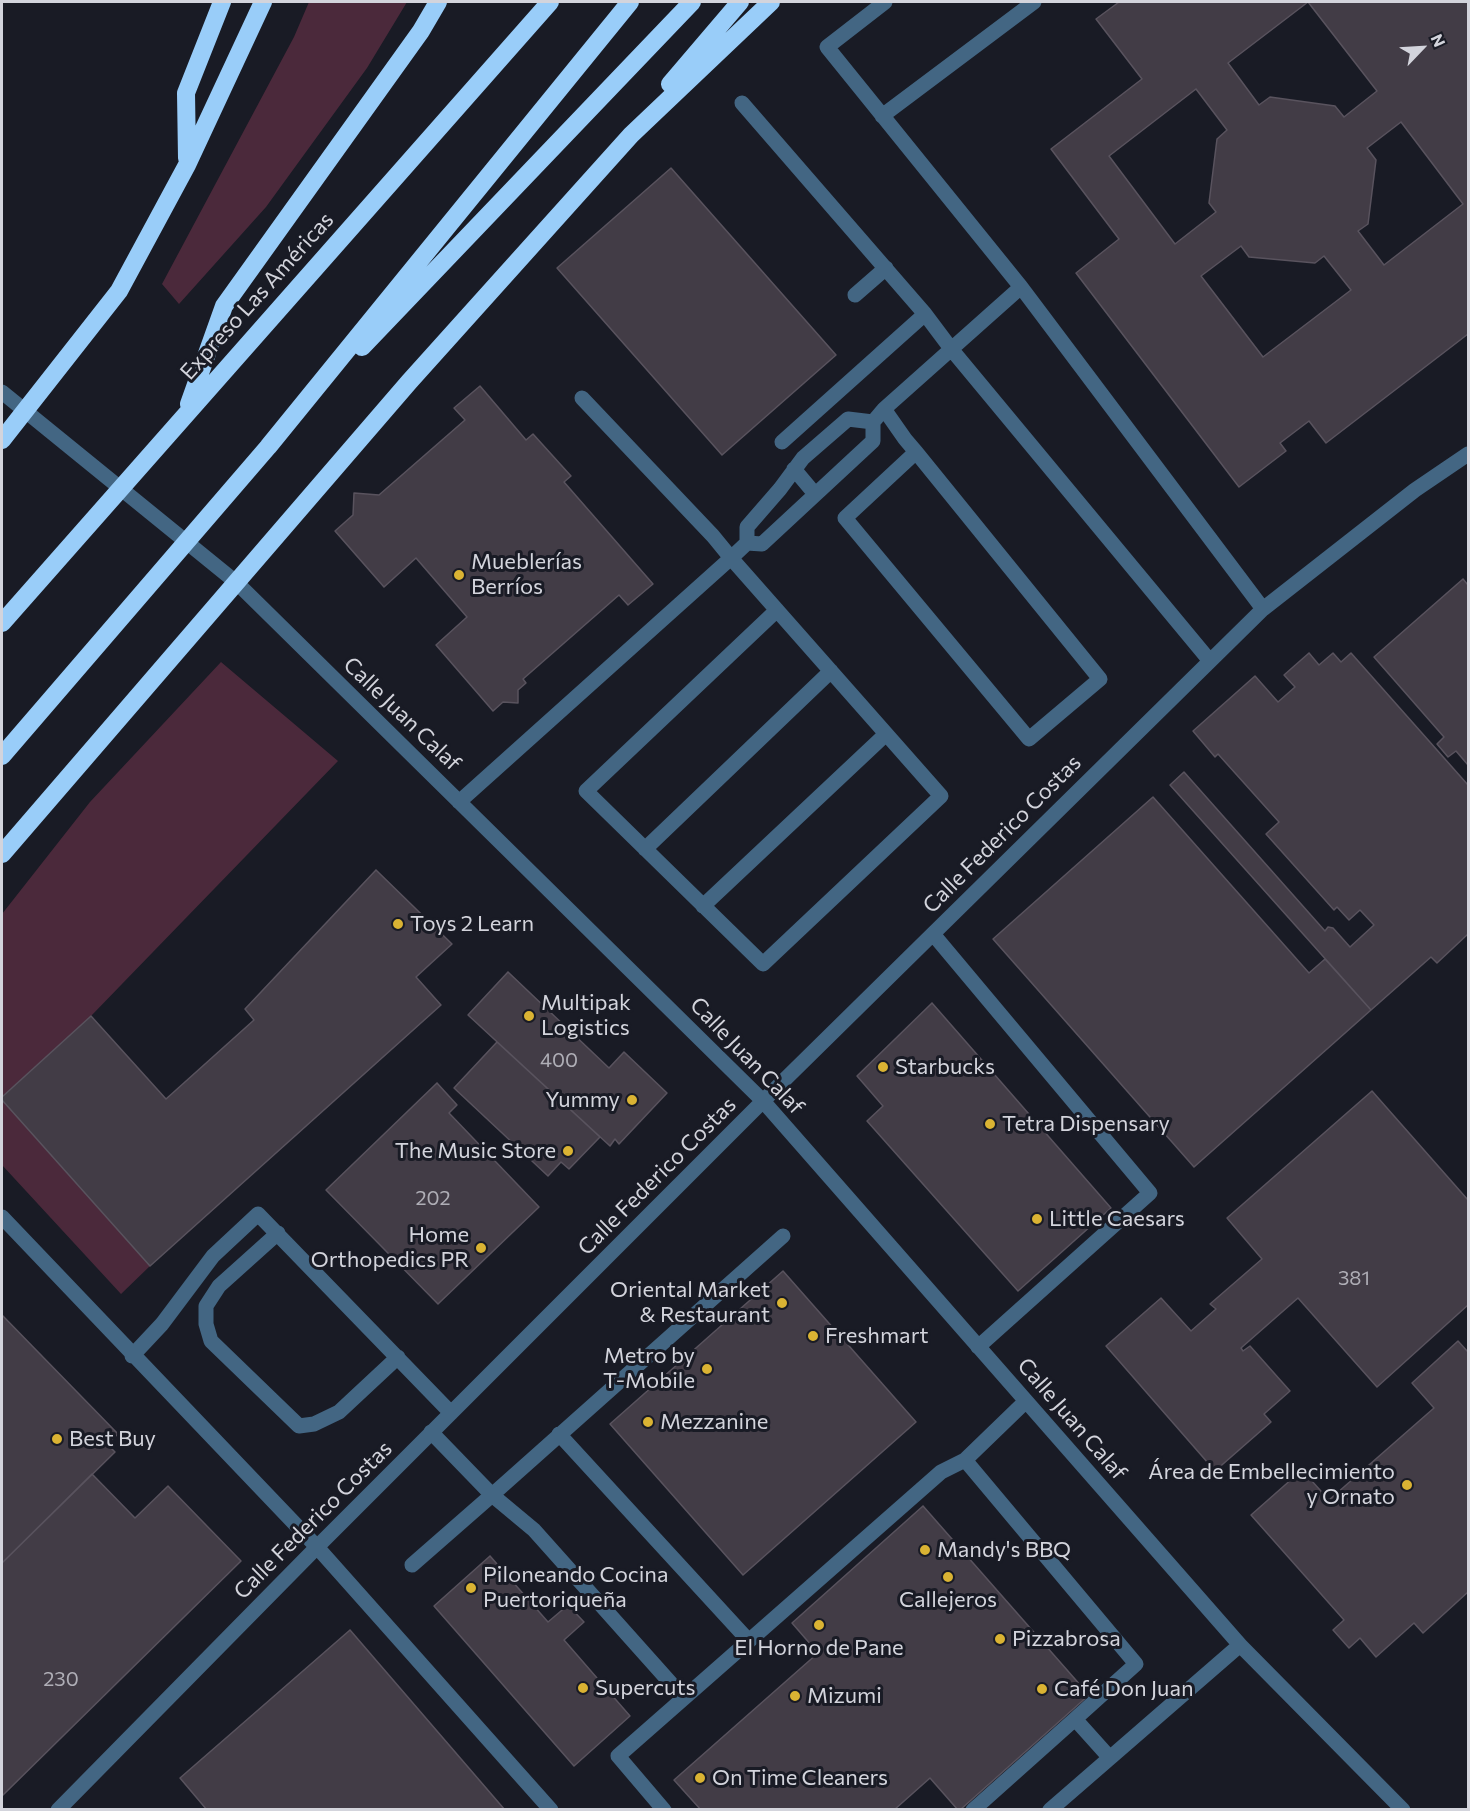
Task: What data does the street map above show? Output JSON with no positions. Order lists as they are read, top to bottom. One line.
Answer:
{"streets":{"highway":["Expreso Las Américas"],"street":["Calle Juan Calaf","Calle Federico Costas"]},"crossings":[["Calle Juan Calaf","Calle Federico Costas"]],"places":["Mueblerías Berríos","Toys 2 Learn","Multipak Logistics","Starbucks","Yummy","Tetra Dispensary","The Music Store","Little Caesars","Home Orthopedics PR","Oriental Market & Restaurant","Freshmart","Metro by T-Mobile","Mezzanine","Best Buy","Área de Embellecimiento y Ornato","Mandy's BBQ","Callejeros","Piloneando Cocina Puertoriqueña","El Horno de Pane","Pizzabrosa","Supercuts","Café Don Juan","Mizumi","On Time Cleaners"],"house_numbers":["400","202","381","230"],"north":"top right"}
